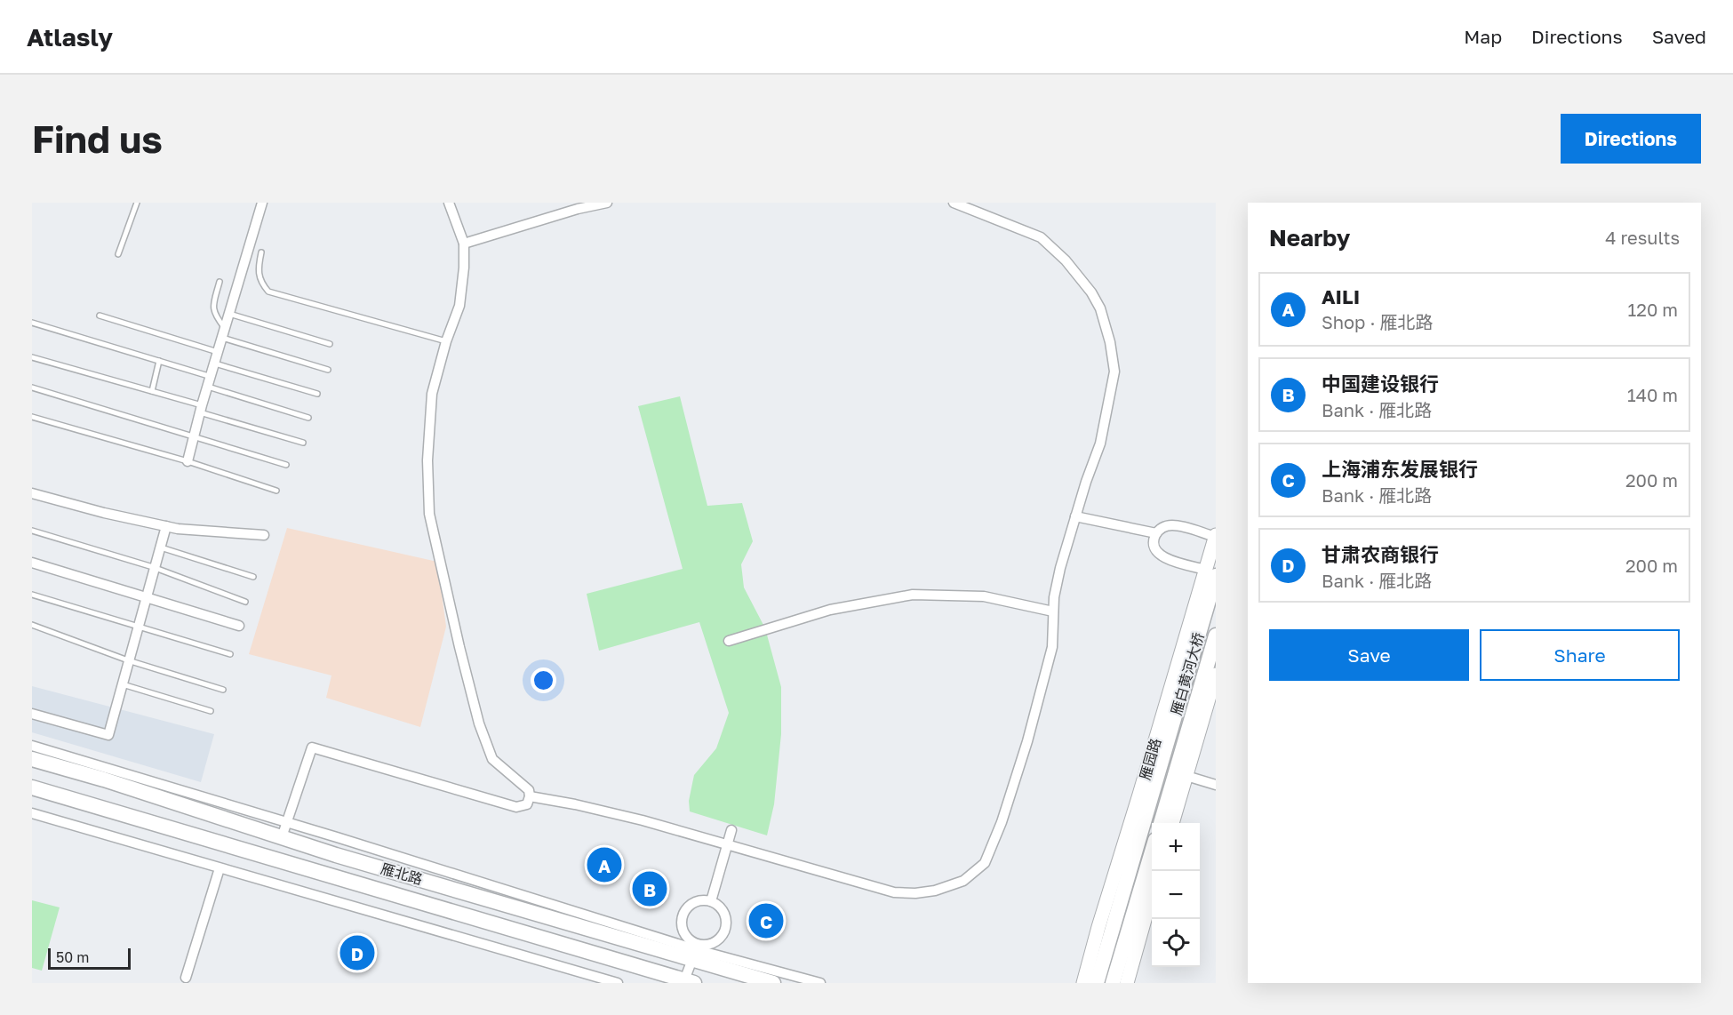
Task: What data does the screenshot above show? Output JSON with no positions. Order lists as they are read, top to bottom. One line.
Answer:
{"streets":{"main road":["雁白黄河大桥","雁园路","雁北路"]},"crossings":[["雁白黄河大桥","雁园路"]],"scale_bar":"50 m","page":{"header":"Atlasly","nav":["Map","Directions","Saved"],"buttons":["Directions",["Save","Share"]],"title":"Find us","heading":["Nearby","4 results"],"list":[{"mark":"A","name":"AILI","note":"Shop · 雁北路","value":"120 m"},{"mark":"B","name":"中国建设银行","note":"Bank · 雁北路","value":"140 m"},{"mark":"C","name":"上海浦东发展银行","note":"Bank · 雁北路","value":"200 m"},{"mark":"D","name":"甘肃农商银行","note":"Bank · 雁北路","value":"200 m"}],"map_buttons":["+","−"],"pins":["A","B","C","D"],"scale":"50 m"}}
